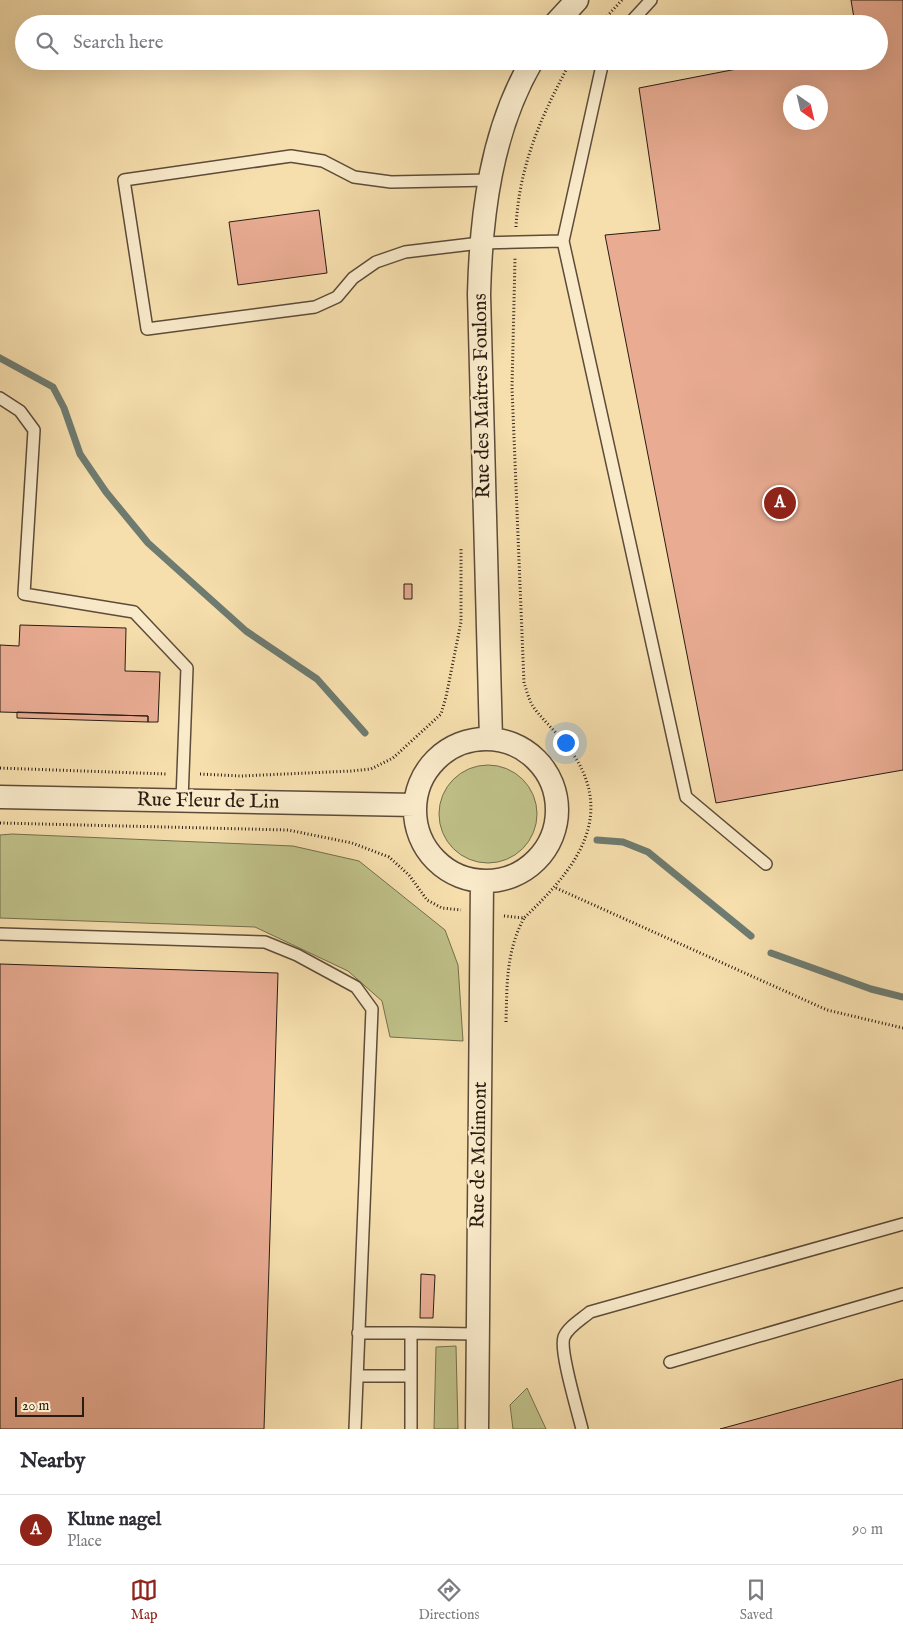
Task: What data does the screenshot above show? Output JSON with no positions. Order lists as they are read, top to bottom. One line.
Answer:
{"streets":{"street":["Rue des Maîtres Foulons","Rue Fleur de Lin","Rue de Molimont"]},"crossings":[["Rue des Maîtres Foulons","Rue Fleur de Lin"],["Rue des Maîtres Foulons","Rue de Molimont"],["Rue Fleur de Lin","Rue de Molimont"]],"scale_bar":"20 m","north":"bottom right","page":{"search":"Search here","pins":"A","scale":"20 m","heading":"Nearby","list":[{"mark":"A","name":"Klune nagel","note":"Place","value":"90 m"}],"nav":["Map","Directions","Saved"]}}
